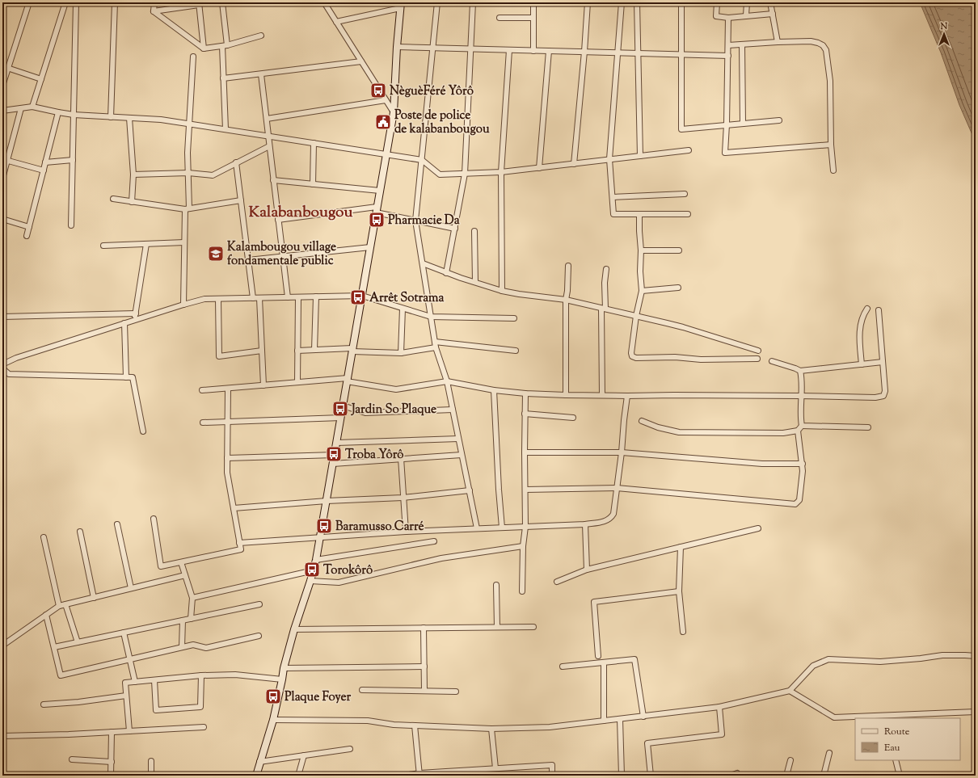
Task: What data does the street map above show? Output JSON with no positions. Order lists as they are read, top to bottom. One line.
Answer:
{"districts":["Kalabanbougou"],"places":{"bus stop":["NèguèFéré Yôrô","Pharmacie Da","Arrêt Sotrama","Jardin So Plaque","Troba Yôrô","Baramusso Carré","Torokôrô","Plaque Foyer"],"public building":["Poste de police de kalabanbougou"],"school or university":["Kalambougou village fondamentale public"]},"legend":["Route","Eau"],"north":"top"}
